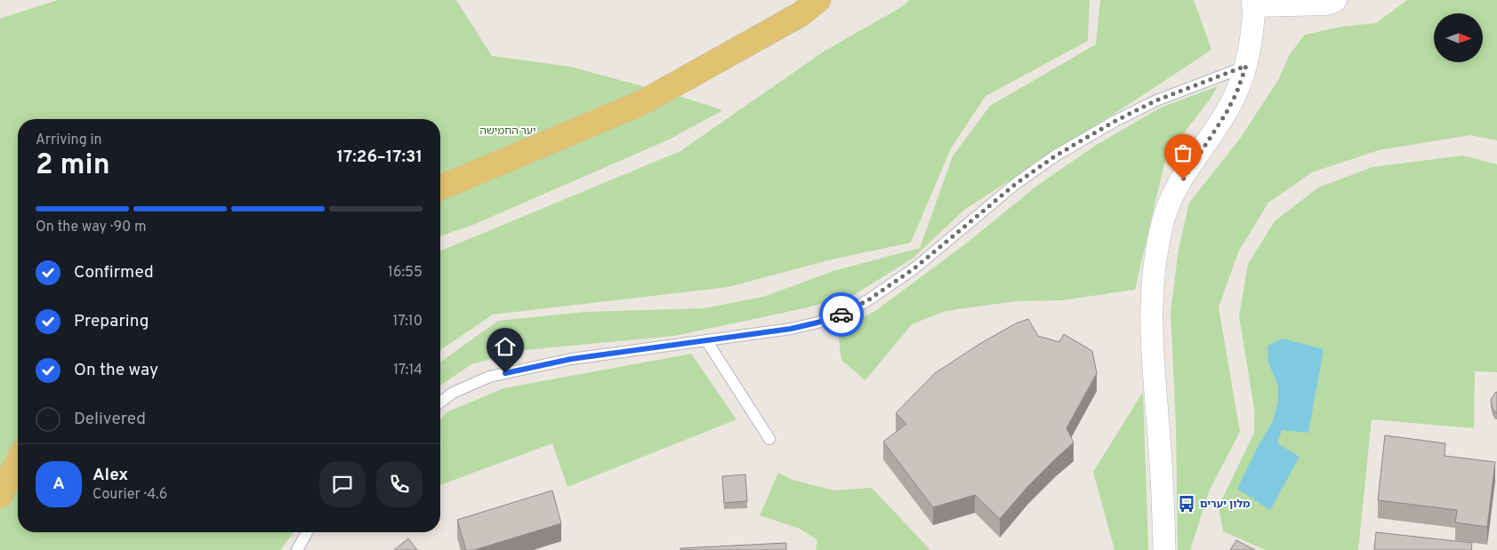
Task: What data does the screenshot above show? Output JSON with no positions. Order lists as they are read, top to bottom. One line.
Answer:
{"parks":["יער החמישה"],"places":{"bus stop":["מלון יערים"]},"north":"right","page":{"heading":["2 min","Arriving in","17:26–17:31"],"panel":["Alex","Courier · 4.6"],"bar":"On the way · 90 m","list":[["Confirmed","16:55"],["Preparing","17:10"],["On the way","17:14"],"Delivered"],"round":"A"}}
